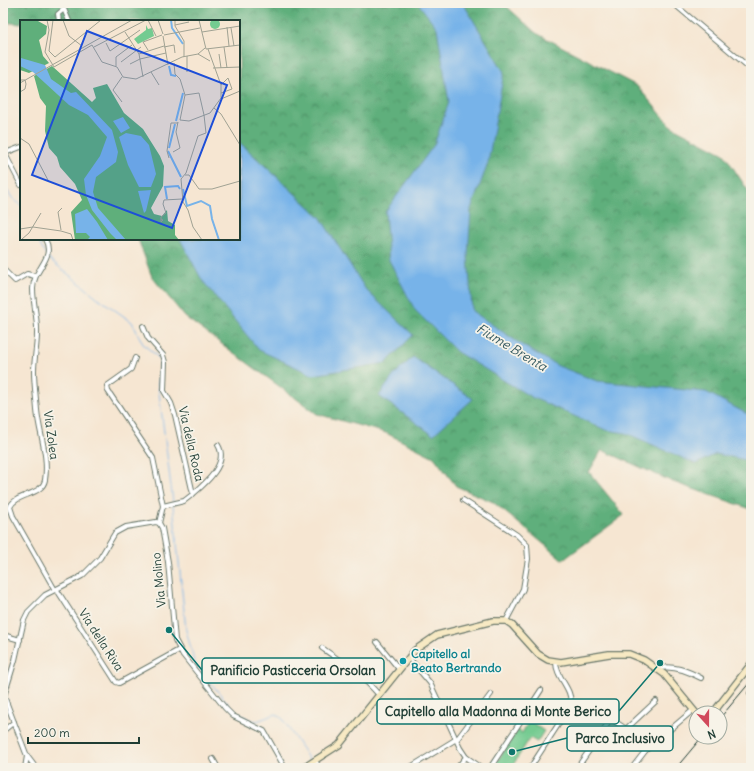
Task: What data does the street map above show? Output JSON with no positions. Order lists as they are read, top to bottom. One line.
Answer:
{"streets":{"street":["Via Zolea","Via della Roda","Via Molino","Via della Riva"]},"crossings":[["Via Zolea","Via della Riva"],["Via Molino","Via della Riva"]],"water":["Fiume Brenta"],"places":["Panificio Pasticceria Orsolan","Capitello al Beato Bertrando","Capitello alla Madonna di Monte Berico","Parco Inclusivo"],"scale_bar":"200 m","north":"bottom"}
